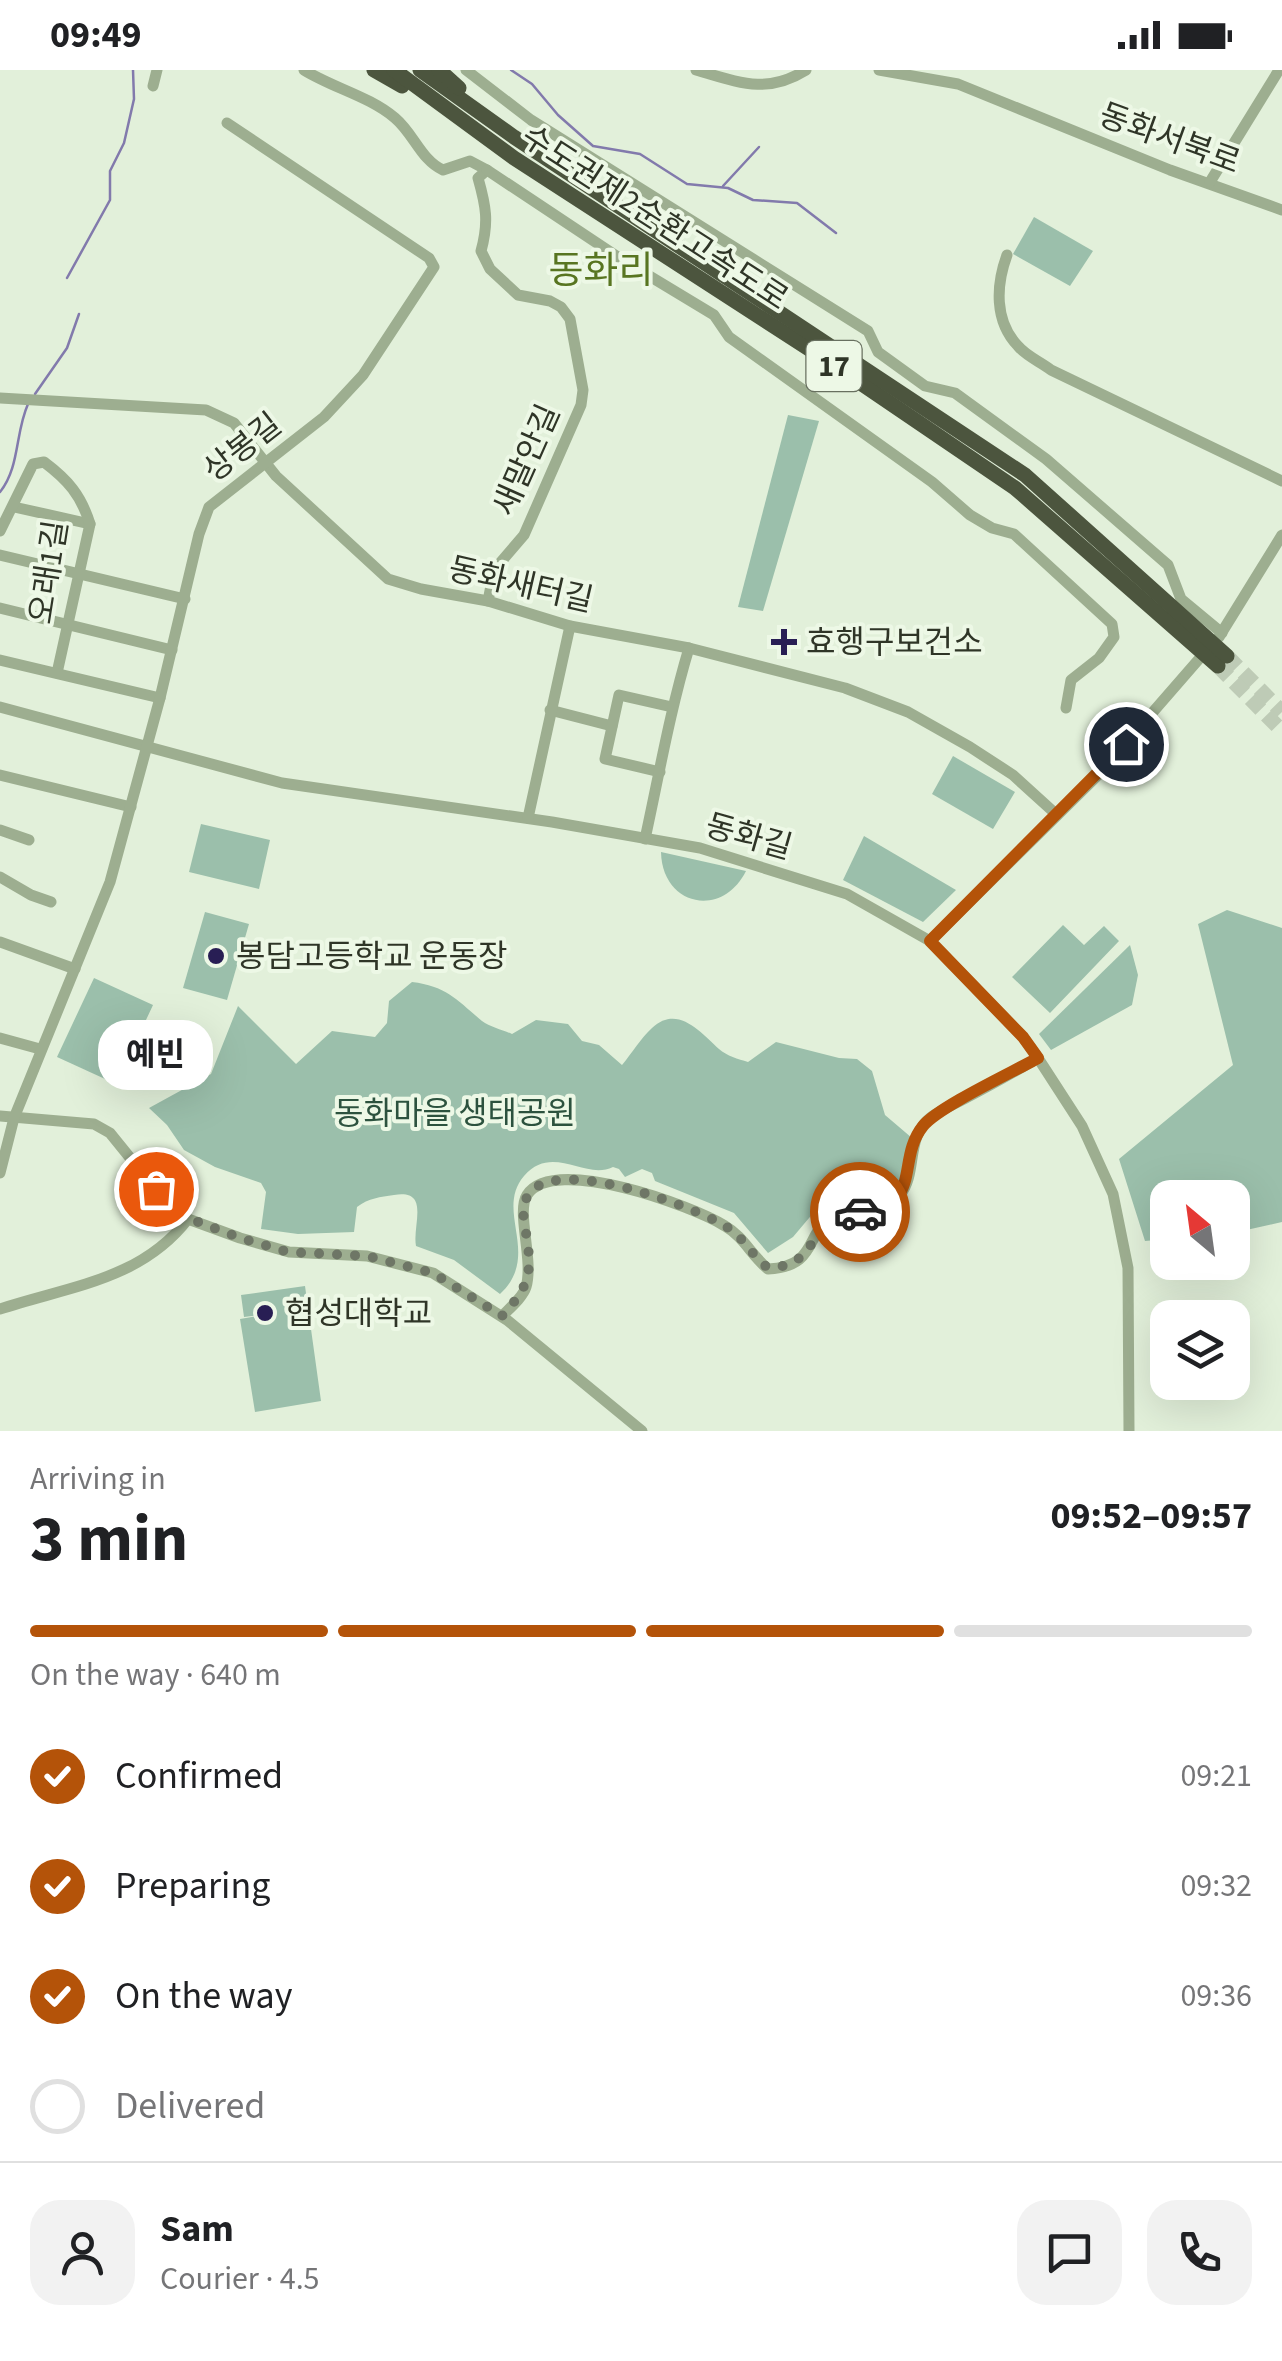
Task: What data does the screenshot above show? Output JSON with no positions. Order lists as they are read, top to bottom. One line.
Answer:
{"streets":{"highway":["수도권제2순환고속도로","17"],"street":["동화서북로","상봉길","새말안길","오래1길","동화새터길","동화길"]},"crossings":[["상봉길","동화새터길"],["상봉길","동화길"],["새말안길","동화새터길"]],"districts":["동화리"],"parks":["동화마을 생태공원"],"places":{"health":["효행구보건소"],"other":["봉담고등학교 운동장","예빈","협성대학교"]},"north":"top left","page":{"status":"09:49","bubble":"예빈","heading":["3 min","Arriving in","09:52–09:57"],"panel":["Sam","Courier · 4.5"],"bar":"On the way · 640 m","list":[["Confirmed","09:21"],["Preparing","09:32"],["On the way","09:36"],"Delivered"]}}
